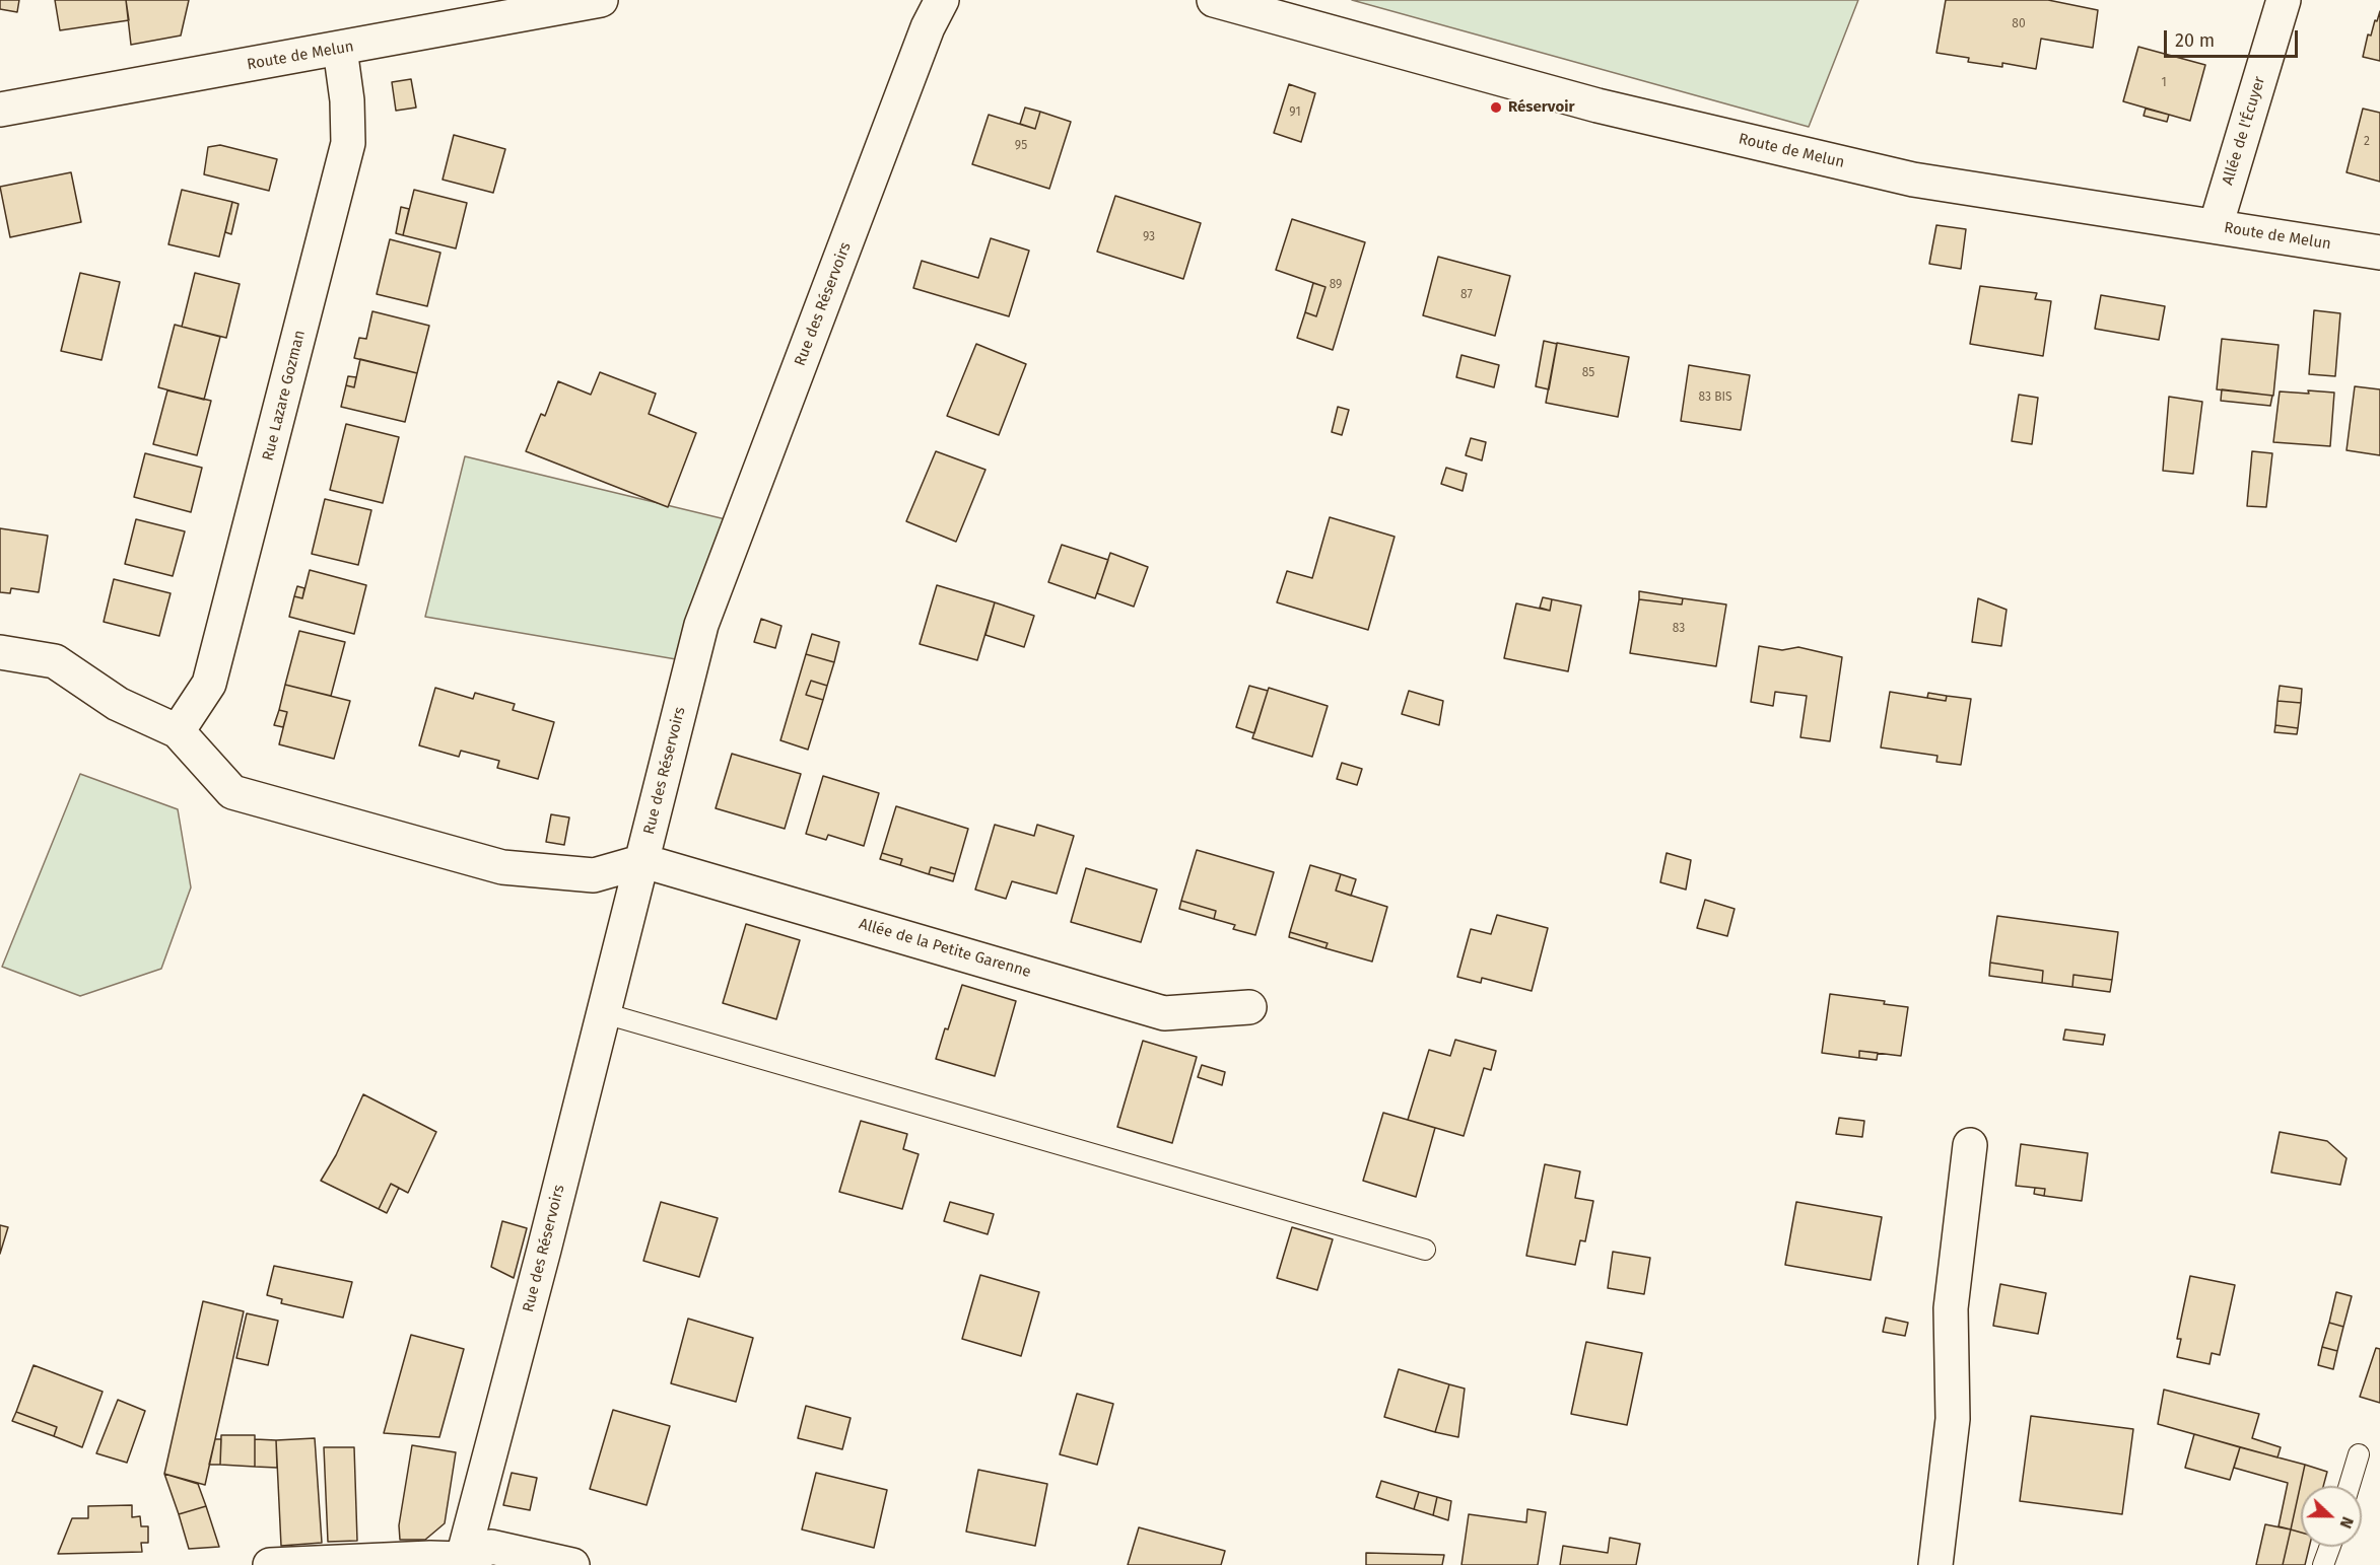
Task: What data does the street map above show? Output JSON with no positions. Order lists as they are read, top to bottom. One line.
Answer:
{"streets":{"street":["Route de Melun","Allée de l'Écuyer","Rue des Réservoirs","Rue Lazare Gozman","Allée de la Petite Garenne"]},"crossings":[["Route de Melun","Allée de l'Écuyer"],["Route de Melun","Rue Lazare Gozman"],["Rue des Réservoirs","Allée de la Petite Garenne"]],"places":["Réservoir"],"house_numbers":["80","1","91","2","95","93","89","87","85","83 BIS","83"],"scale_bar":"20 m","north":"right"}
